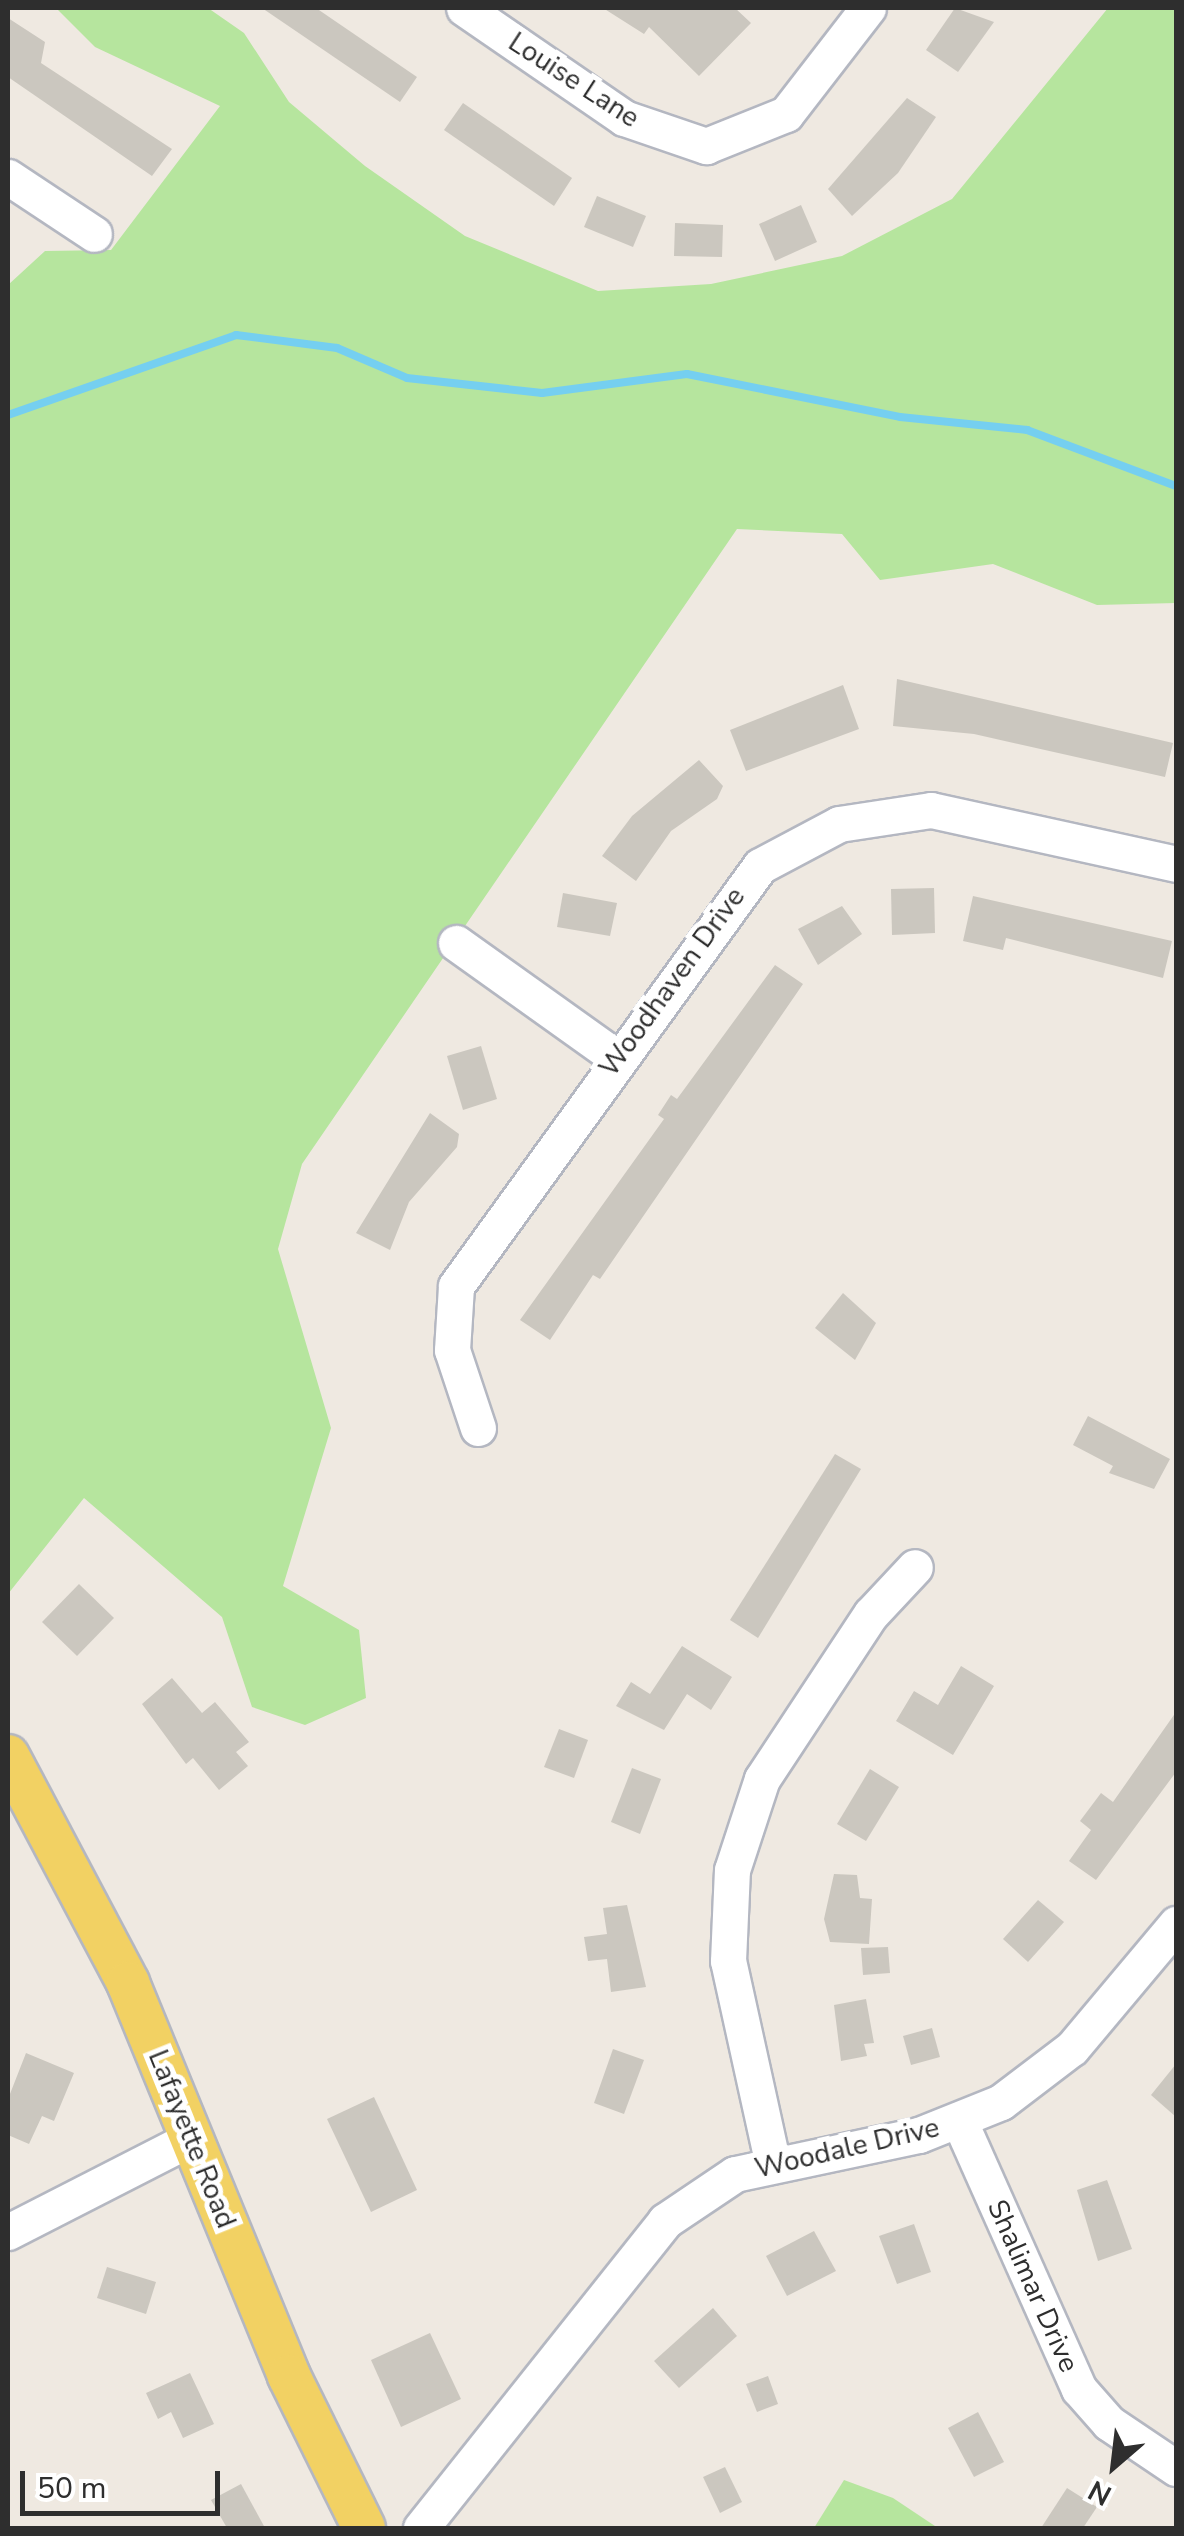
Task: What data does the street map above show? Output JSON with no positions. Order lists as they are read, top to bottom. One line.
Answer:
{"streets":{"main road":["Lafayette Road"],"street":["Louise Lane","Woodhaven Drive","Woodale Drive","Shalimar Drive"]},"crossings":[["Woodale Drive","Shalimar Drive"]],"scale_bar":"50 m","north":"bottom left"}
